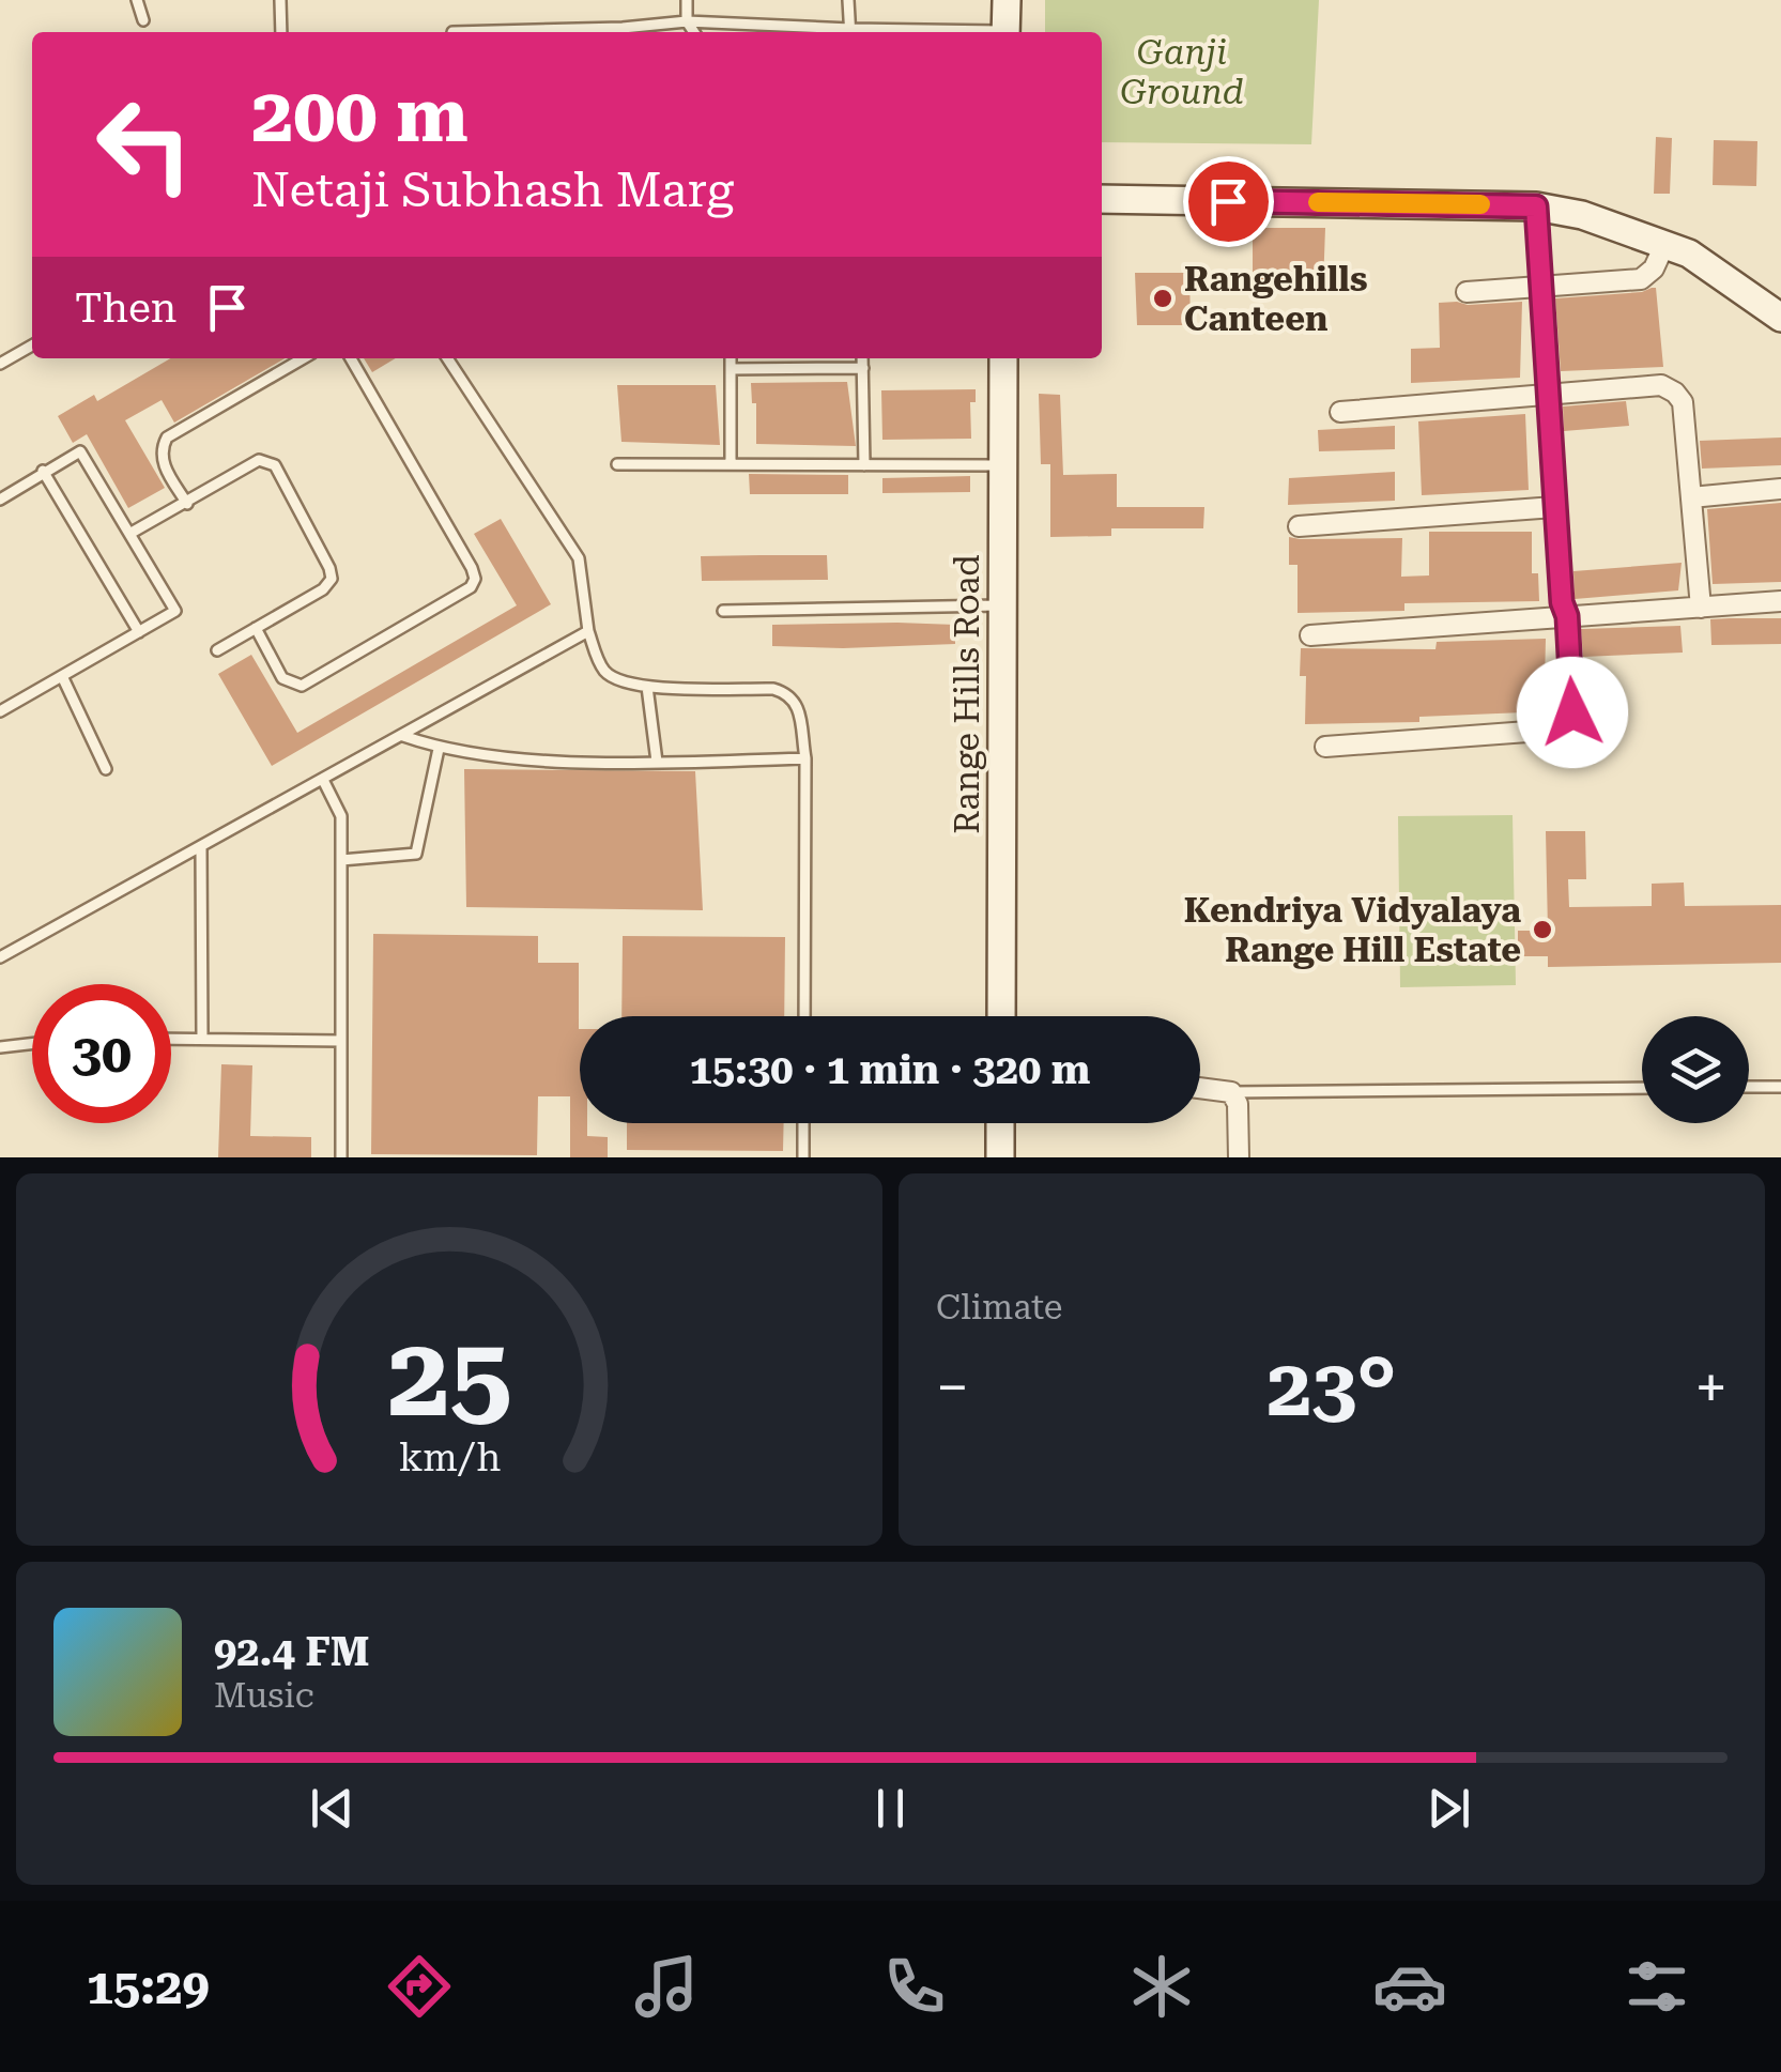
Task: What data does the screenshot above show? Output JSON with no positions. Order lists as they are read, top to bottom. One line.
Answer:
{"streets":{"street":["Range Hills Road"]},"parks":["Ganji Ground"],"places":["Rangehills Canteen","Kendriya Vidyalaya Range Hill Estate"],"page":{"turn":["200 m","Netaji Subhash Marg"],"then":"Then","limit":"30","trip":"15:30 · 1 min · 320 m","tile":"Climate","heat":["−","23°","+"],"song":["92.4 FM","Music"],"tabs":"15:29","gauge":["25","km/h"]}}
